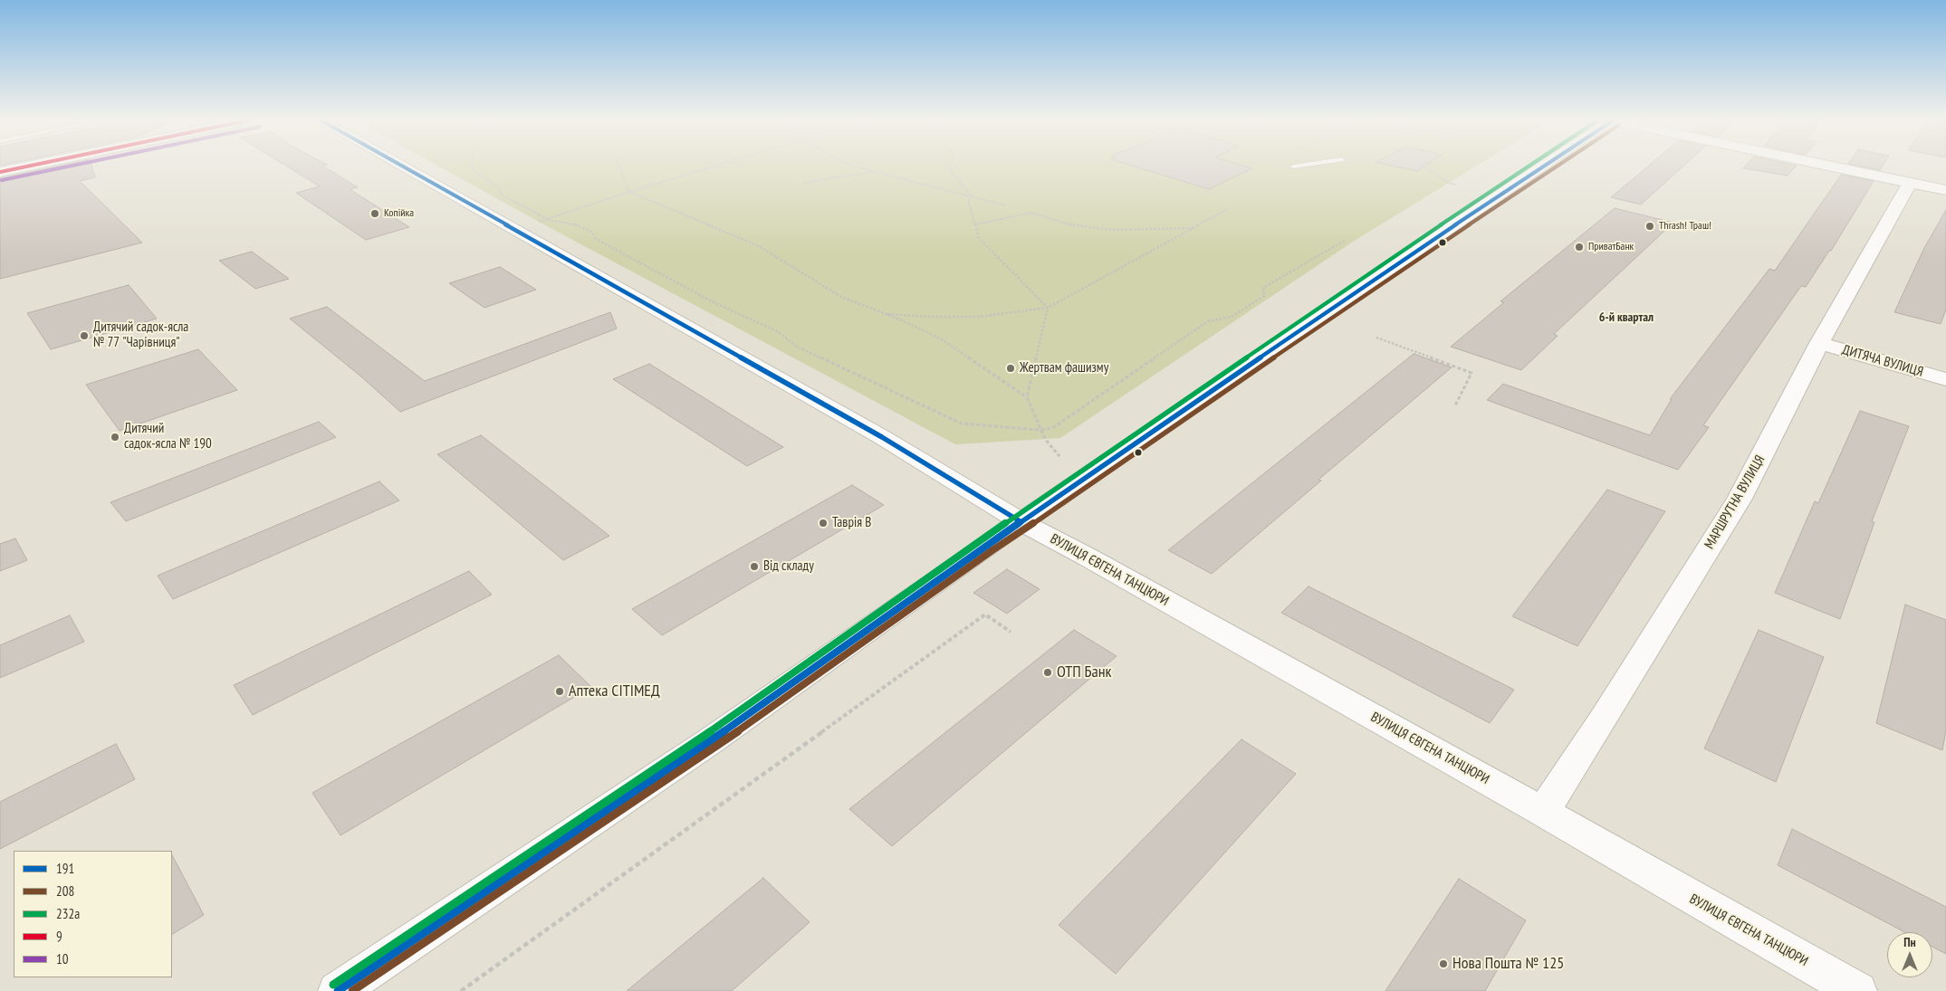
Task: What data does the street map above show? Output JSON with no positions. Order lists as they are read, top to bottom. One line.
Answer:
{"streets":{"street":["ДИТЯЧА ВУЛИЦЯ","МАРШРУТНА ВУЛИЦЯ","ВУЛИЦЯ ЄВГЕНА ТАНЦЮРИ"]},"crossings":[["ДИТЯЧА ВУЛИЦЯ","МАРШРУТНА ВУЛИЦЯ"],["МАРШРУТНА ВУЛИЦЯ","ВУЛИЦЯ ЄВГЕНА ТАНЦЮРИ"]],"districts":["6-й квартал"],"places":["Копійка","Thrash! Траш!","ПриватБанк","Дитячий садок-ясла № 77 \"Чарівниця\"","Жертвам фашизму","Дитячий садок-ясла № 190","Таврія В","Від складу","ОТП Банк","Аптека СІТІМЕД","Нова Пошта № 125"],"lines":["transit line 191","transit line 208","transit line 232а","transit line 9","transit line 10"],"legend":["191","208","232а","9","10"],"north":"top"}
